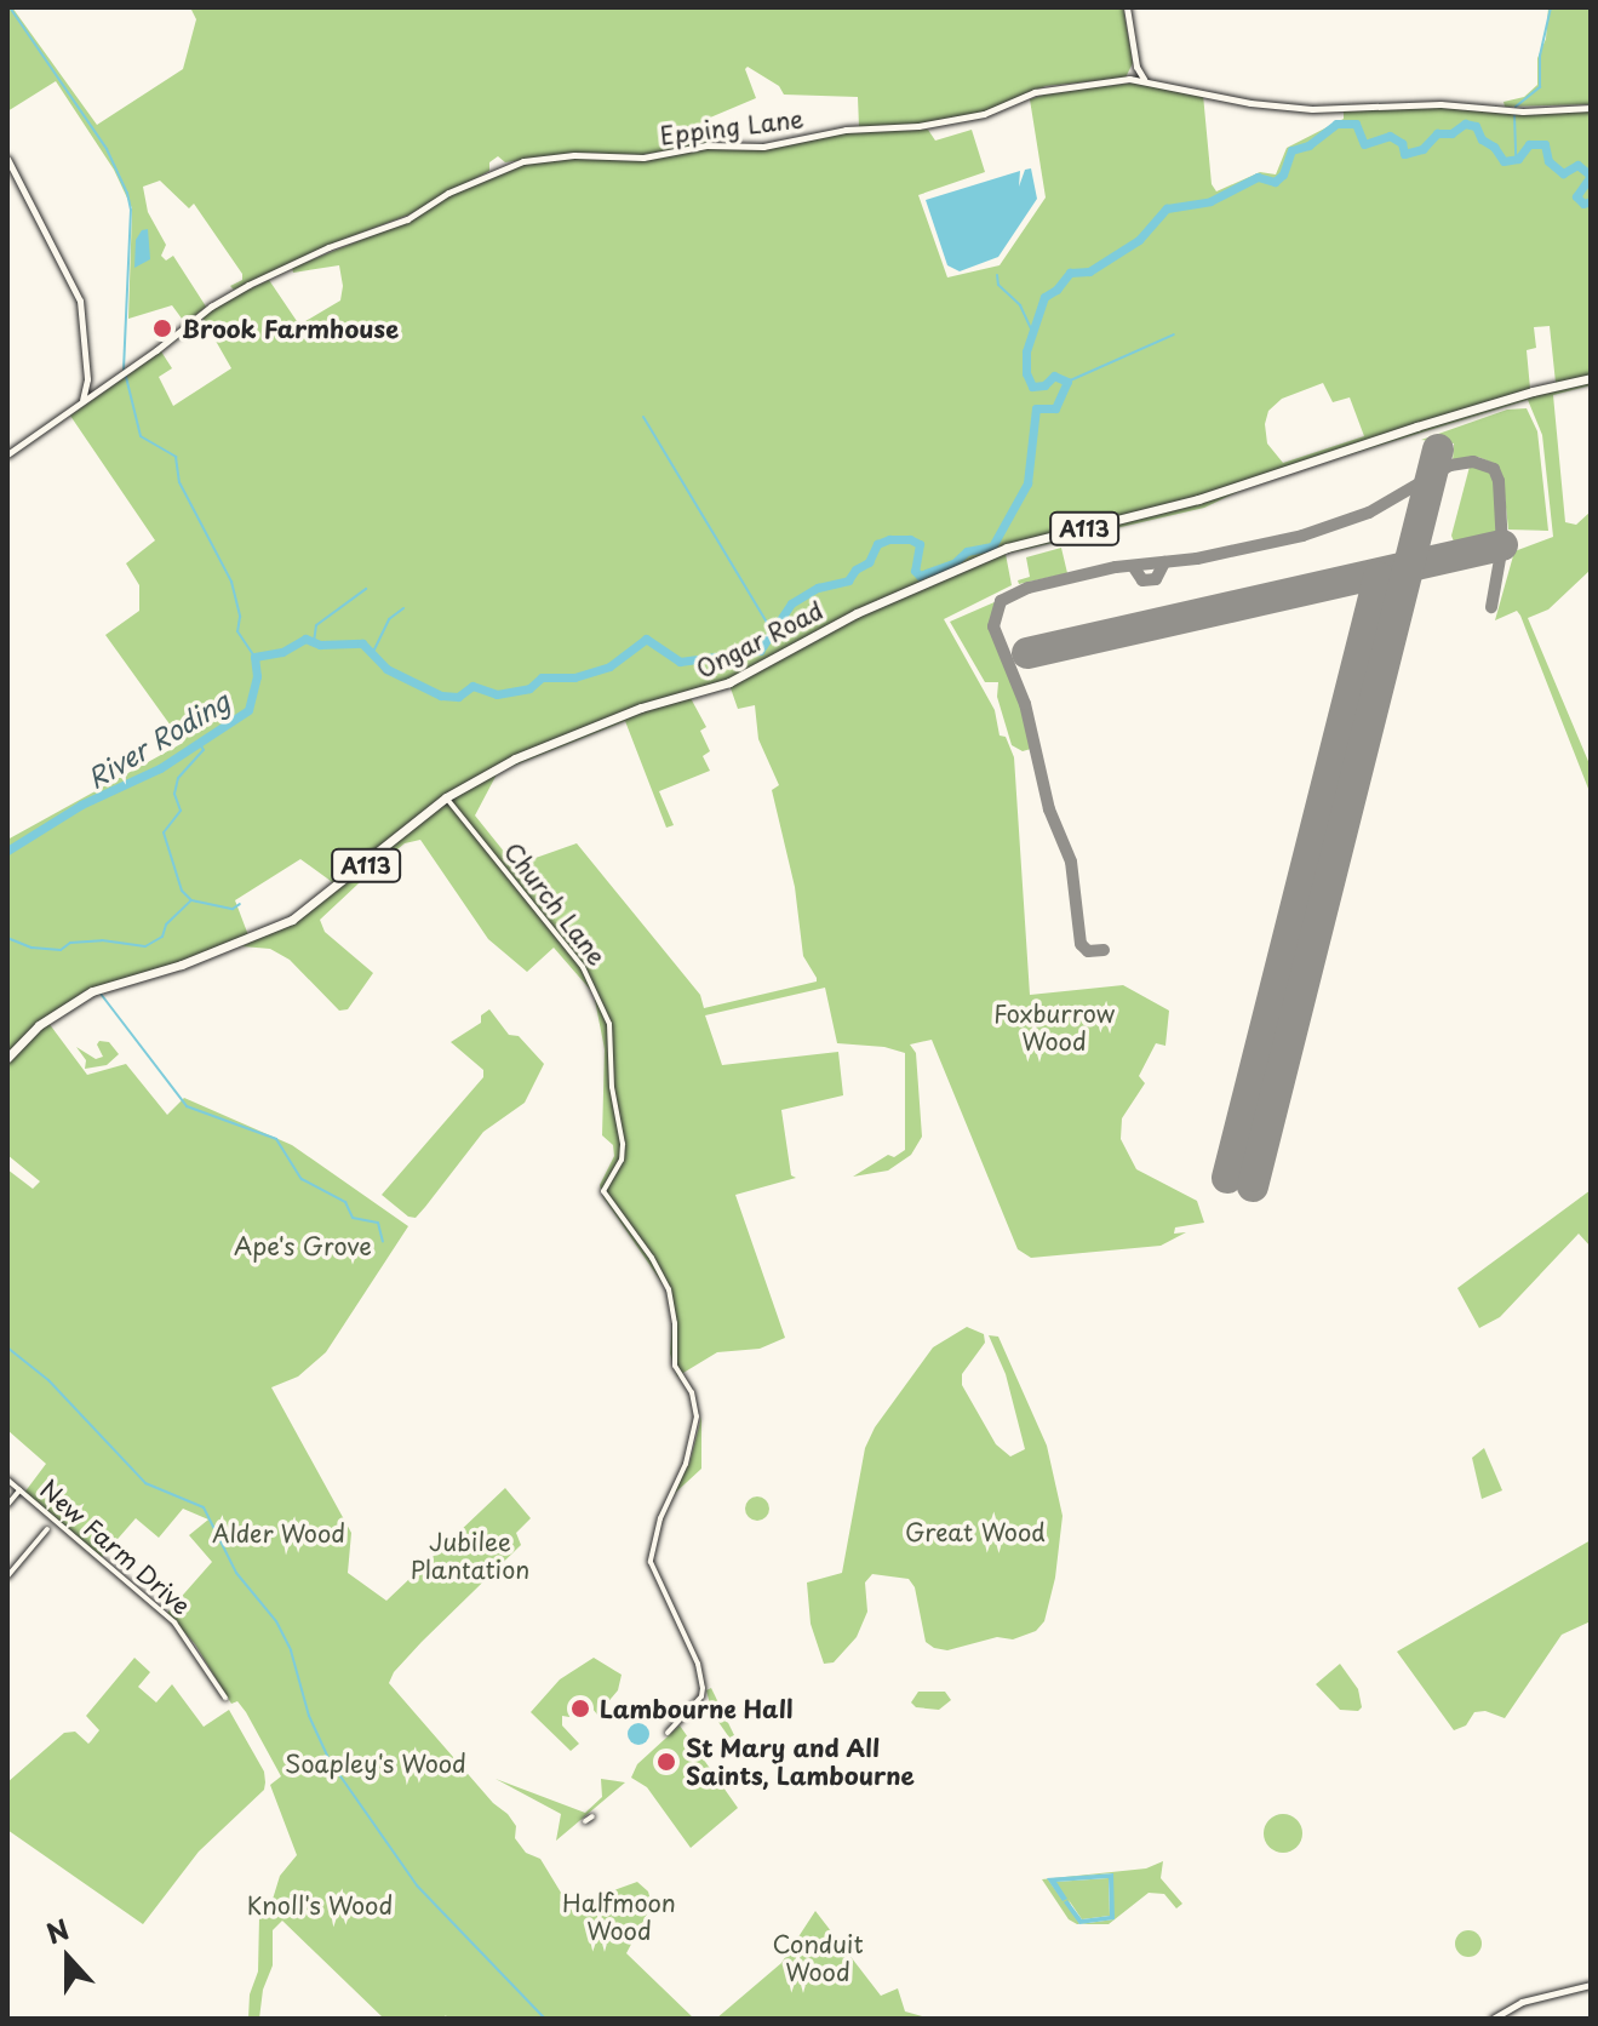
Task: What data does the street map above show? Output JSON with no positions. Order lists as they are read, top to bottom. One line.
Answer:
{"streets":{"main road":["A113","Ongar Road"],"street":["Epping Lane","Church Lane","New Farm Drive"]},"crossings":[["Ongar Road","Church Lane"]],"water":["River Roding"],"parks":["Foxburrow Wood","Ape's Grove","Great Wood","Alder Wood","Jubilee Plantation","Soapley's Wood","Halfmoon Wood","Knoll's Wood","Conduit Wood"],"places":["Brook Farmhouse","Lambourne Hall","St Mary and All Saints, Lambourne"],"north":"top"}
